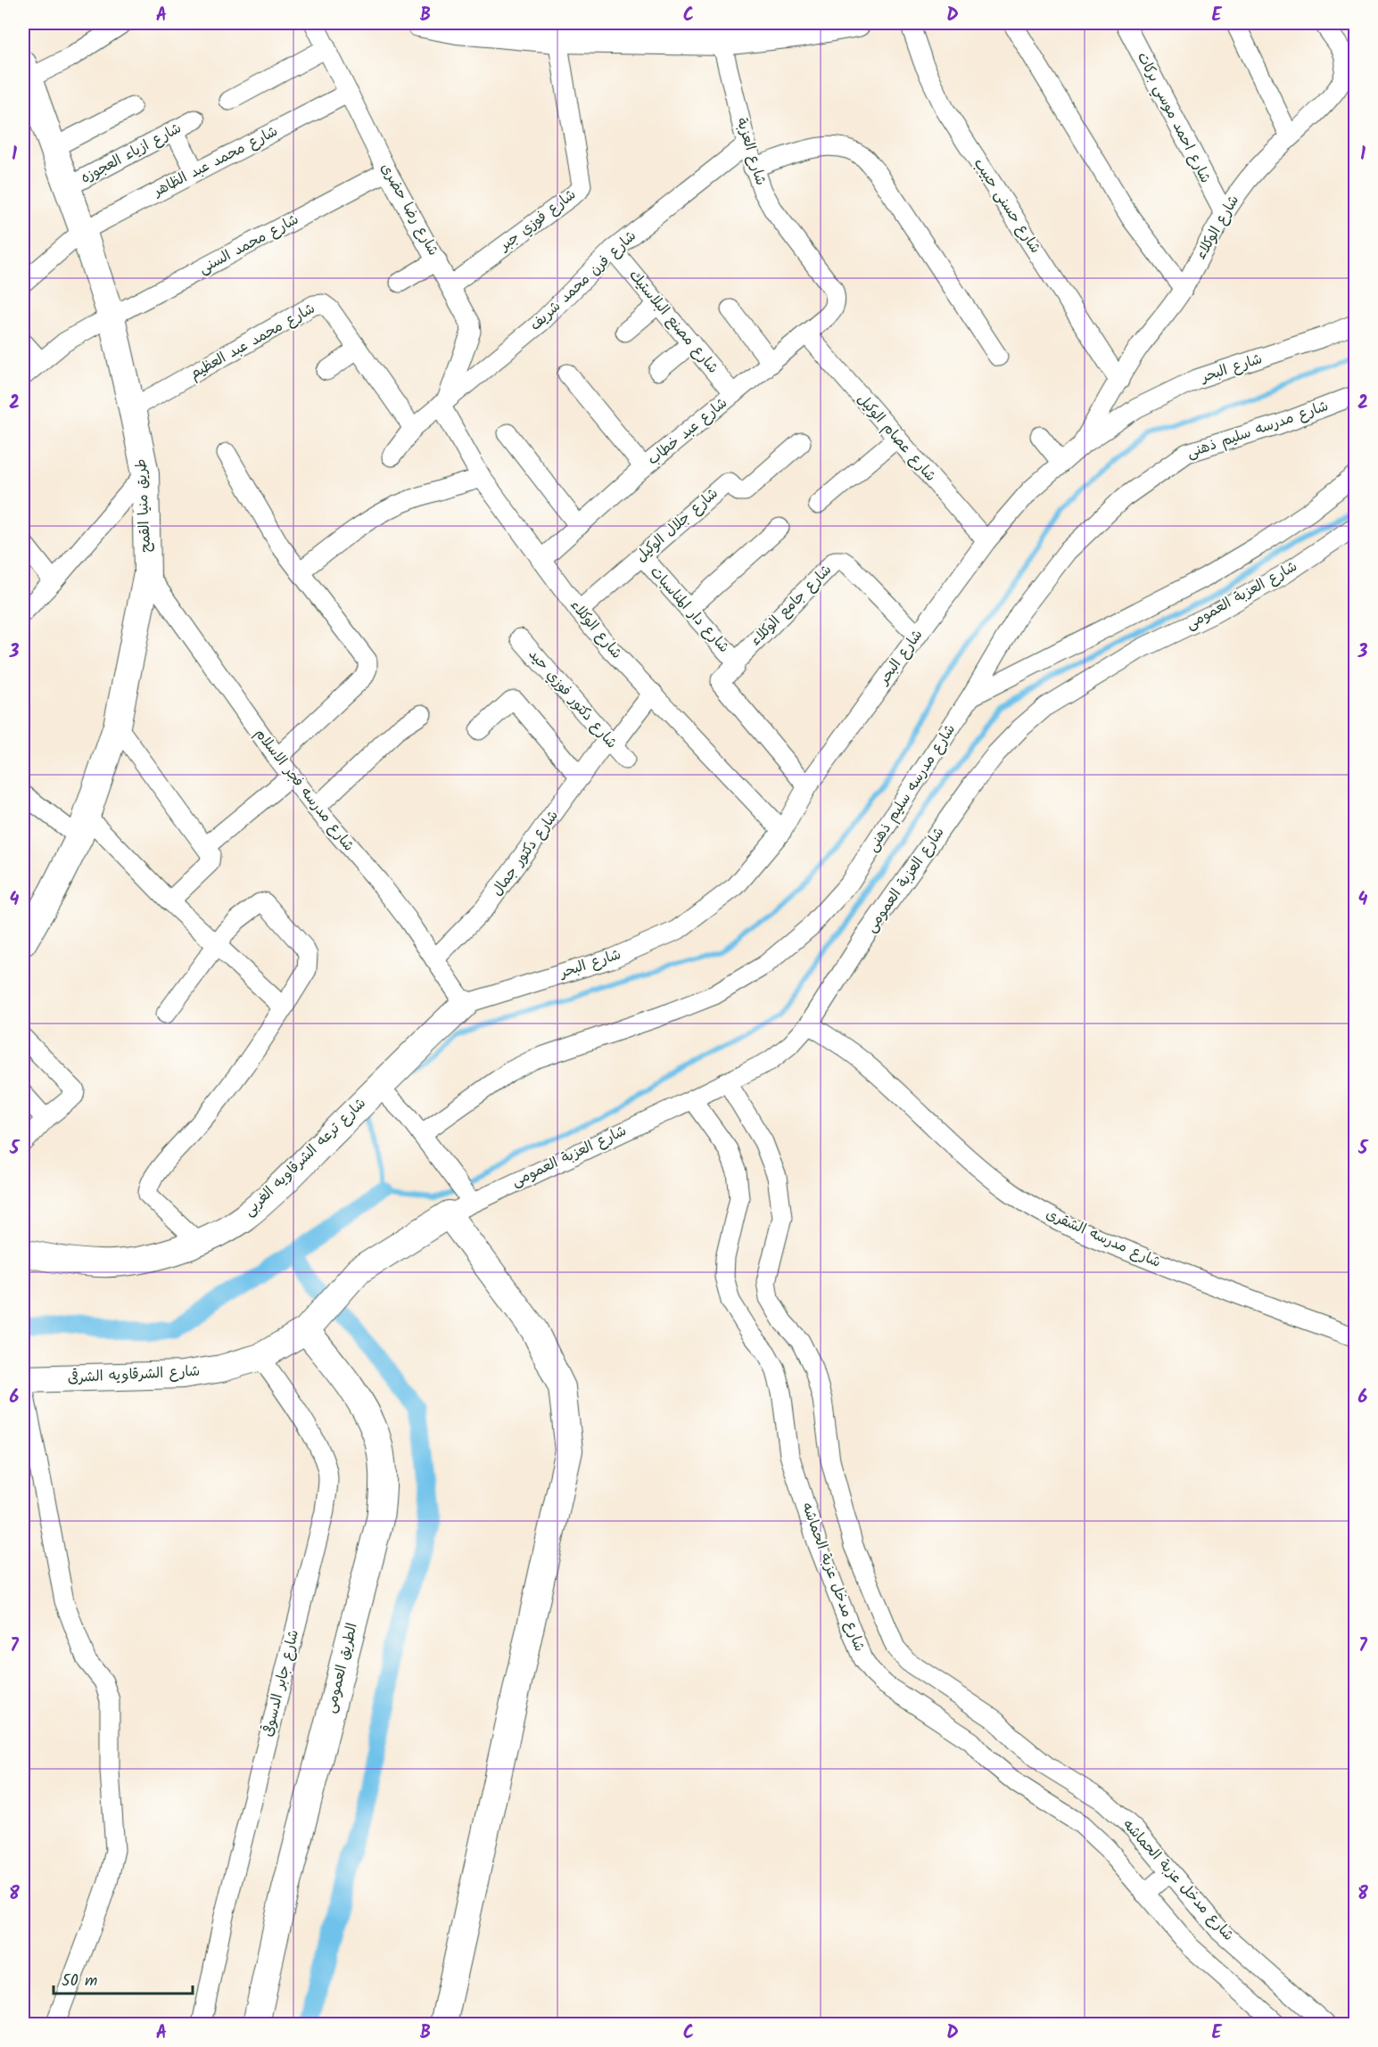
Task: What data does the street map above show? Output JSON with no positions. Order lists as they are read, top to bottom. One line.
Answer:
{"streets":{"street":["شارع احمد موسي بركات","شارع العزبة","شارع ازياء العجوزه","شارع محمد عبد الظاهر","شارع حسنى حبيب","شارع رضا حضرى","شارع فوزي جبر","شارع الوكلاء","شارع محمد السنى","شارع فرن محمد شريف","شارع مصنع البلاستيك","شارع محمد عبد العظيم","شارع البحر","شارع مدرسه سليم ذهنى","شارع عبد خطاب","شارع عصام الوكيل","طريق منيا القمح","شارع جلال الوكيل","شارع العزبة العمومى","شارع جامع الوكلاء","شارع دار المناسبات","شارع دكتور فوزي حيد","شارع مدرسه فجر الاسلام","شارع دكتور جمال","شارع ترعه الشرقاويه الغربى","شارع مدرسه الشقرى","شارع الشرقاويه الشرقى","شارع مدخل عزبة الحماشه","الطريق العمومى","شارع جابر الدسوقى"]},"crossings":[["شارع احمد موسي بركات","شارع الوكلاء"],["شارع العزبة","شارع فرن محمد شريف"],["شارع العزبة","شارع عبد خطاب"],["شارع ازياء العجوزه","طريق منيا القمح"],["شارع محمد عبد الظاهر","شارع رضا حضرى"],["شارع محمد عبد الظاهر","طريق منيا القمح"],["شارع حسنى حبيب","شارع الوكلاء"],["شارع رضا حضرى","شارع فوزي جبر"],["شارع رضا حضرى","شارع الوكلاء"],["شارع رضا حضرى","شارع محمد السنى"],["شارع رضا حضرى","شارع فرن محمد شريف"],["شارع الوكلاء","شارع فرن محمد شريف"],["شارع الوكلاء","شارع البحر"],["شارع الوكلاء","شارع عبد خطاب"],["شارع الوكلاء","شارع جلال الوكيل"],["شارع الوكلاء","شارع دكتور جمال"],["شارع محمد السنى","طريق منيا القمح"],["شارع فرن محمد شريف","شارع مصنع البلاستيك"],["شارع فرن محمد شريف","شارع محمد عبد العظيم"],["شارع مصنع البلاستيك","شارع عبد خطاب"],["شارع محمد عبد العظيم","طريق منيا القمح"],["شارع البحر","شارع عصام الوكيل"],["شارع البحر","شارع جامع الوكلاء"],["شارع البحر","شارع دار المناسبات"],["شارع البحر","شارع مدرسه فجر الاسلام"],["شارع البحر","شارع ترعه الشرقاويه الغربى"],["شارع عبد خطاب","شارع عصام الوكيل"],["طريق منيا القمح","شارع مدرسه فجر الاسلام"],["شارع جلال الوكيل","شارع دار المناسبات"],["شارع العزبة العمومى","شارع مدرسه الشقرى"],["شارع العزبة العمومى","شارع الشرقاويه الشرقى"],["شارع العزبة العمومى","شارع مدخل عزبة الحماشه"],["شارع جامع الوكلاء","شارع دار المناسبات"],["شارع دكتور فوزي حيد","شارع دكتور جمال"],["شارع مدرسه فجر الاسلام","شارع دكتور جمال"],["شارع مدرسه فجر الاسلام","شارع ترعه الشرقاويه الغربى"],["شارع الشرقاويه الشرقى","الطريق العمومى"],["شارع الشرقاويه الشرقى","شارع جابر الدسوقى"]],"scale_bar":"50 m","grid":{"columns":["A","B","C","D","E"],"rows":["1","2","3","4","5","6","7","8"]}}
